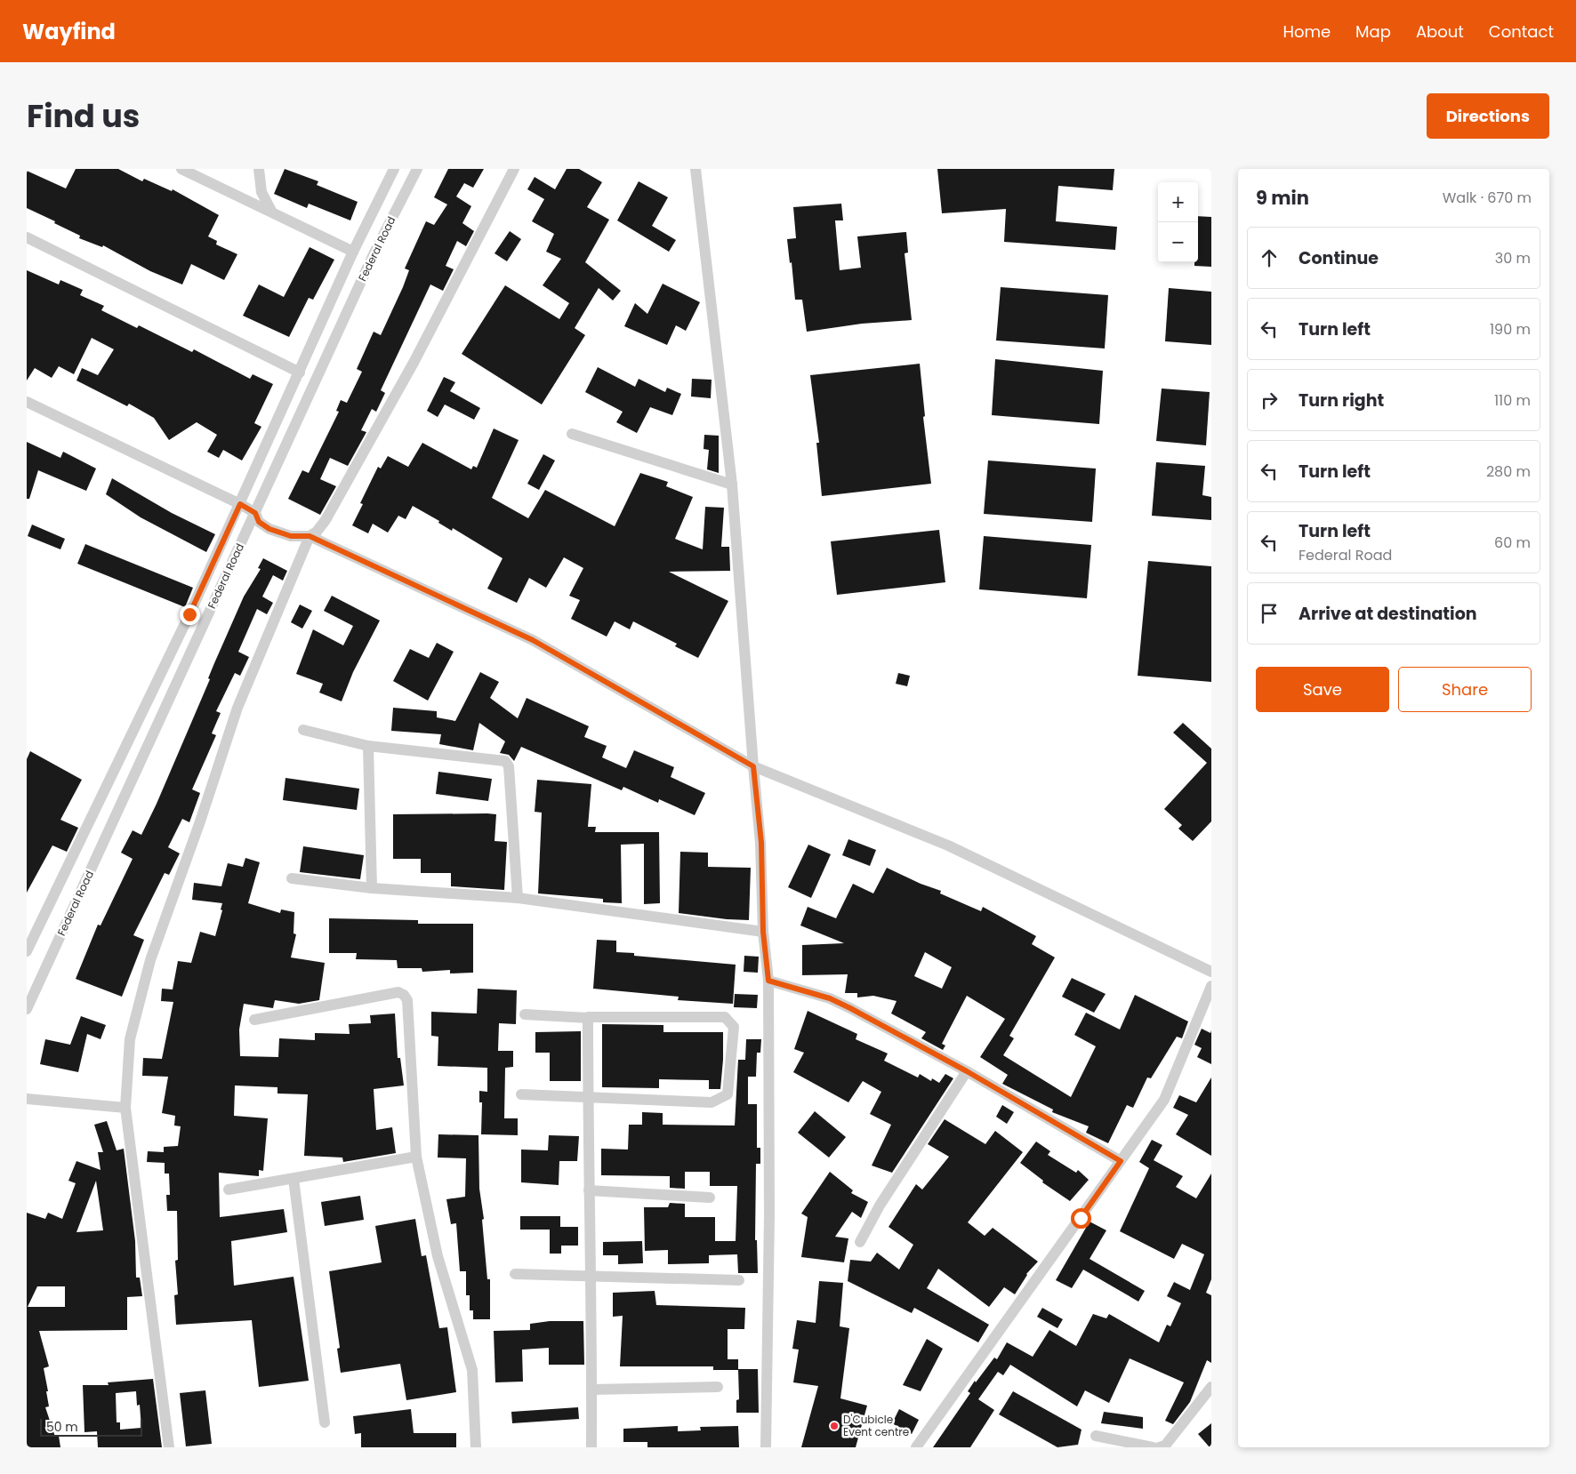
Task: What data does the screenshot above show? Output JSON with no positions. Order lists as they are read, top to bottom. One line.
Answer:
{"streets":{"street":["Federal Road"]},"places":["D'Cubicle Event centre"],"scale_bar":"50 m","page":{"header":"Wayfind","nav":["Home","Map","About","Contact"],"title":"Find us","buttons":["Directions",["Save","Share"]],"heading":["9 min","Walk · 670 m"],"map_buttons":["+","−"],"list":[["Continue","30 m"],["Turn left","190 m"],["Turn right","110 m"],["Turn left","280 m"],["Turn left","Federal Road","60 m"],"Arrive at destination"],"scale":"50 m"}}
